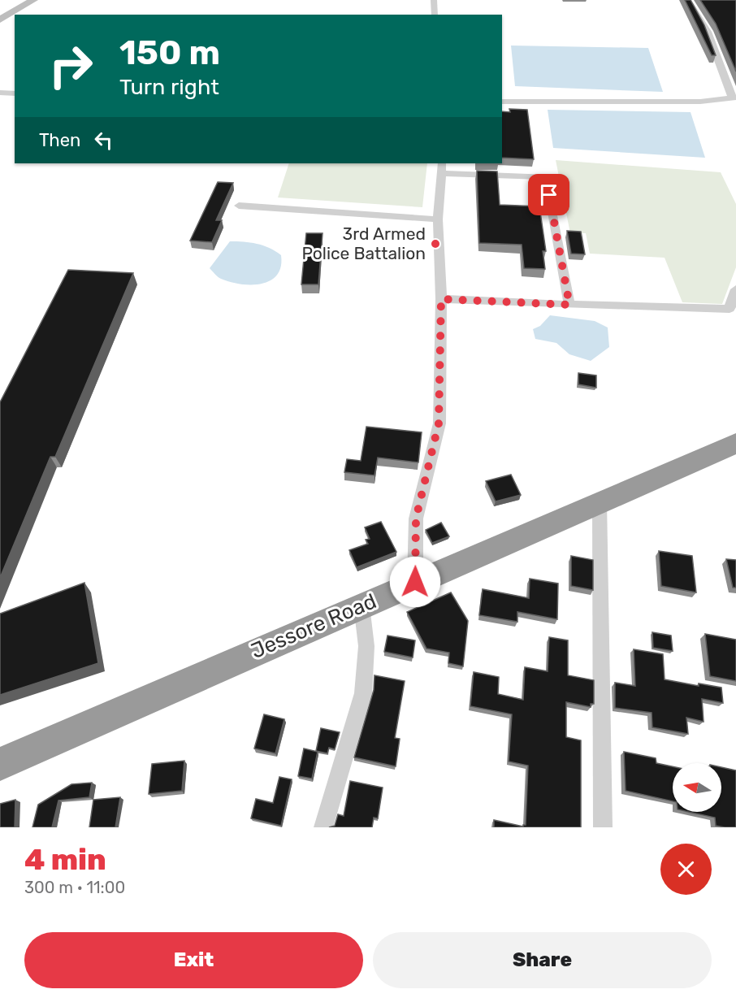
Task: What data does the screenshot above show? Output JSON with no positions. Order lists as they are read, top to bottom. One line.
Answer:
{"streets":{"highway":["Jessore Road"]},"places":["3rd Armed Police Battalion"],"north":"left","page":{"turn":["150 m","Turn right"],"then":"Then","heading":["4 min","300 m · 11:00"],"buttons":["Exit","Share"]}}
